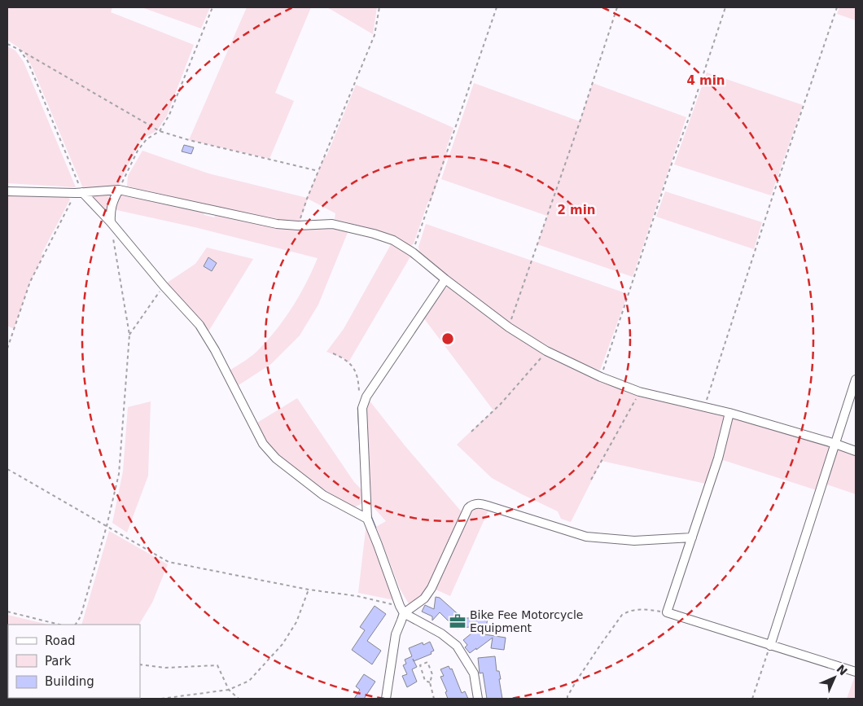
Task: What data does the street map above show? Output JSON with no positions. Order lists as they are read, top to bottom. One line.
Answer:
{"places":{"office":["Bike Fee Motorcycle Equipment"]},"legend":["Road","Park","Building"],"north":"top right","rings":["4 min","2 min"]}
